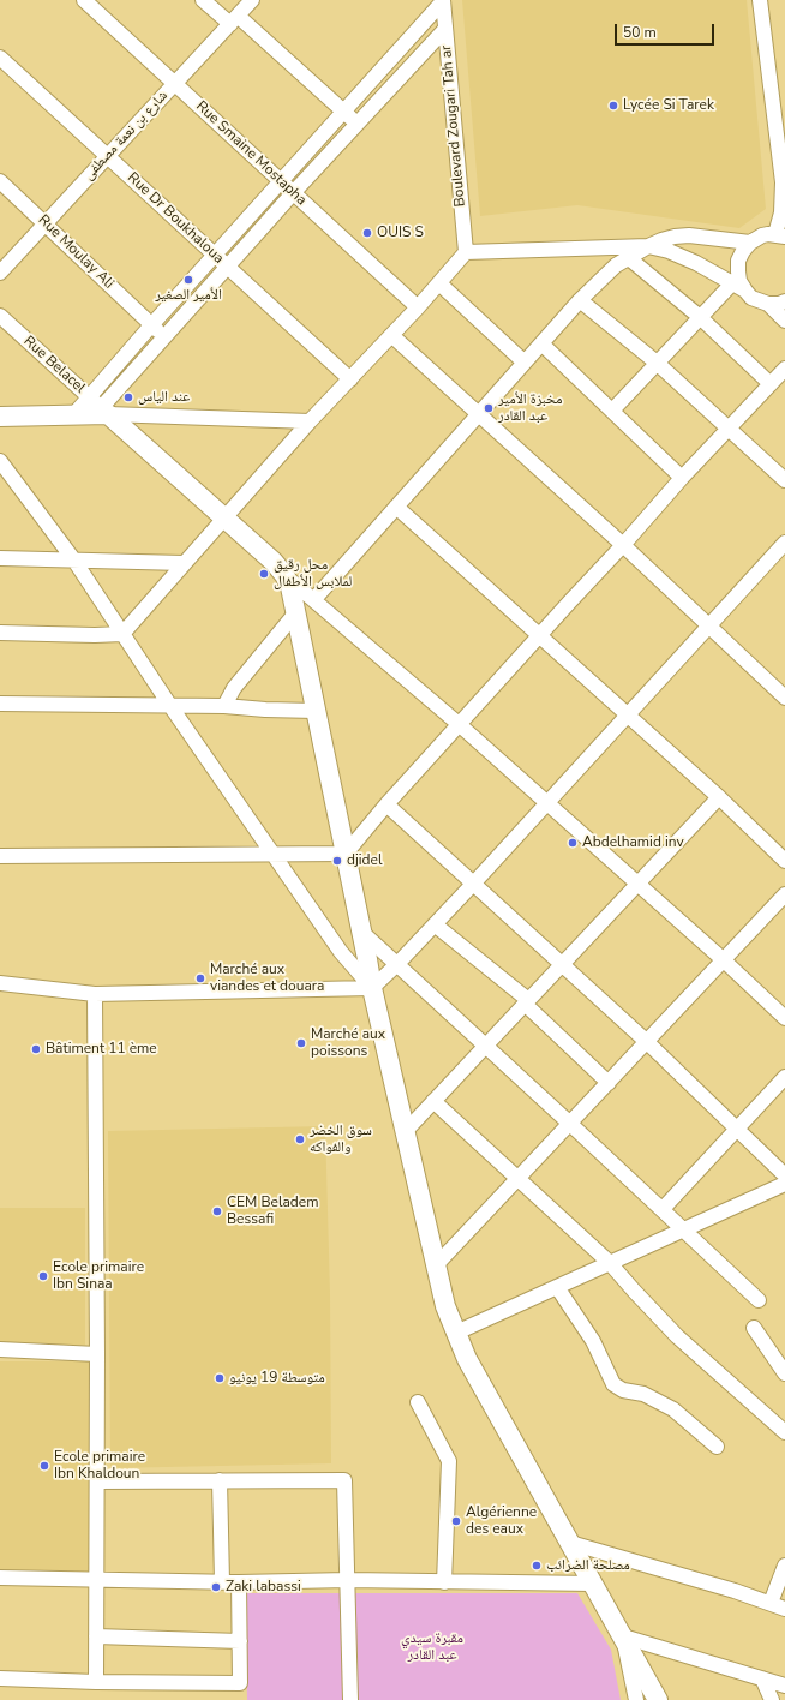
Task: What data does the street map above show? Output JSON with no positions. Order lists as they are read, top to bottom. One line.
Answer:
{"streets":{"street":["Boulevard Zougari Tah ar","شارع بن نعمة مصطفى","Rue Smaine Mostapha","Rue Dr Boukhaloua","Rue Moulay Ali","Rue Belacel"]},"crossings":[["شارع بن نعمة مصطفى","Rue Smaine Mostapha"],["شارع بن نعمة مصطفى","Rue Dr Boukhaloua"],["شارع بن نعمة مصطفى","Rue Moulay Ali"]],"parks":["مقبرة سيدي عبد القادر"],"places":["Lycée Si Tarek","OUIS S","الأمير الصغير","عند الياس","مخبزة الأمير عبد القادر","محل رقيق لملابس الأطفال","Abdelhamid inv","djidel","Marché aux viandes et douara","Marché aux poissons","Bâtiment 11 ème","سوق الخضر والفواكه","CEM Beladem Bessafi","Ecole primaire Ibn Sinaa","متوسطة 19 يونيو","Ecole primaire Ibn Khaldoun","Algérienne des eaux","مصلحة الضرائب","Zaki labassi"],"scale_bar":"50 m"}
